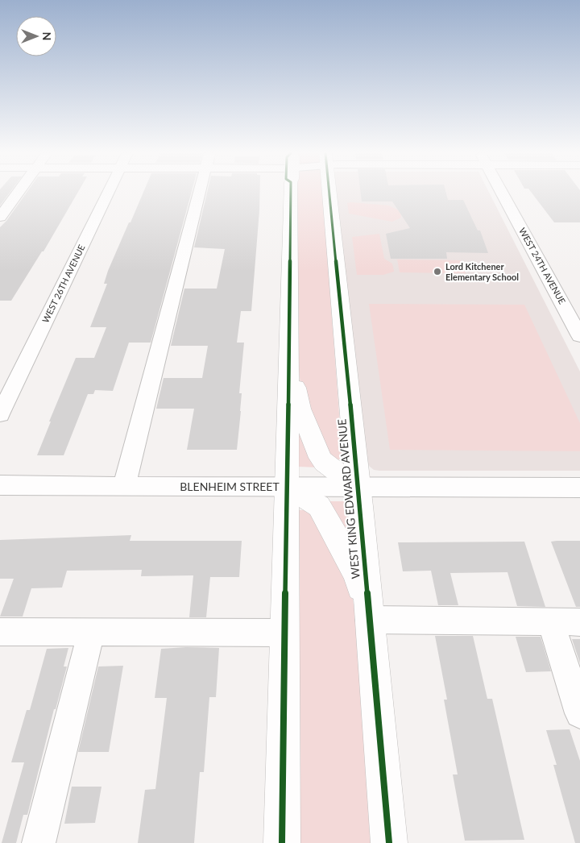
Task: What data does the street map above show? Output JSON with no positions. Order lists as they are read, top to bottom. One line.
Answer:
{"streets":{"main road":["WEST KING EDWARD AVENUE"],"street":["WEST 24TH AVENUE","WEST 26TH AVENUE","BLENHEIM STREET"]},"crossings":[["BLENHEIM STREET","WEST KING EDWARD AVENUE"]],"places":["Lord Kitchener Elementary School"],"north":"right"}
